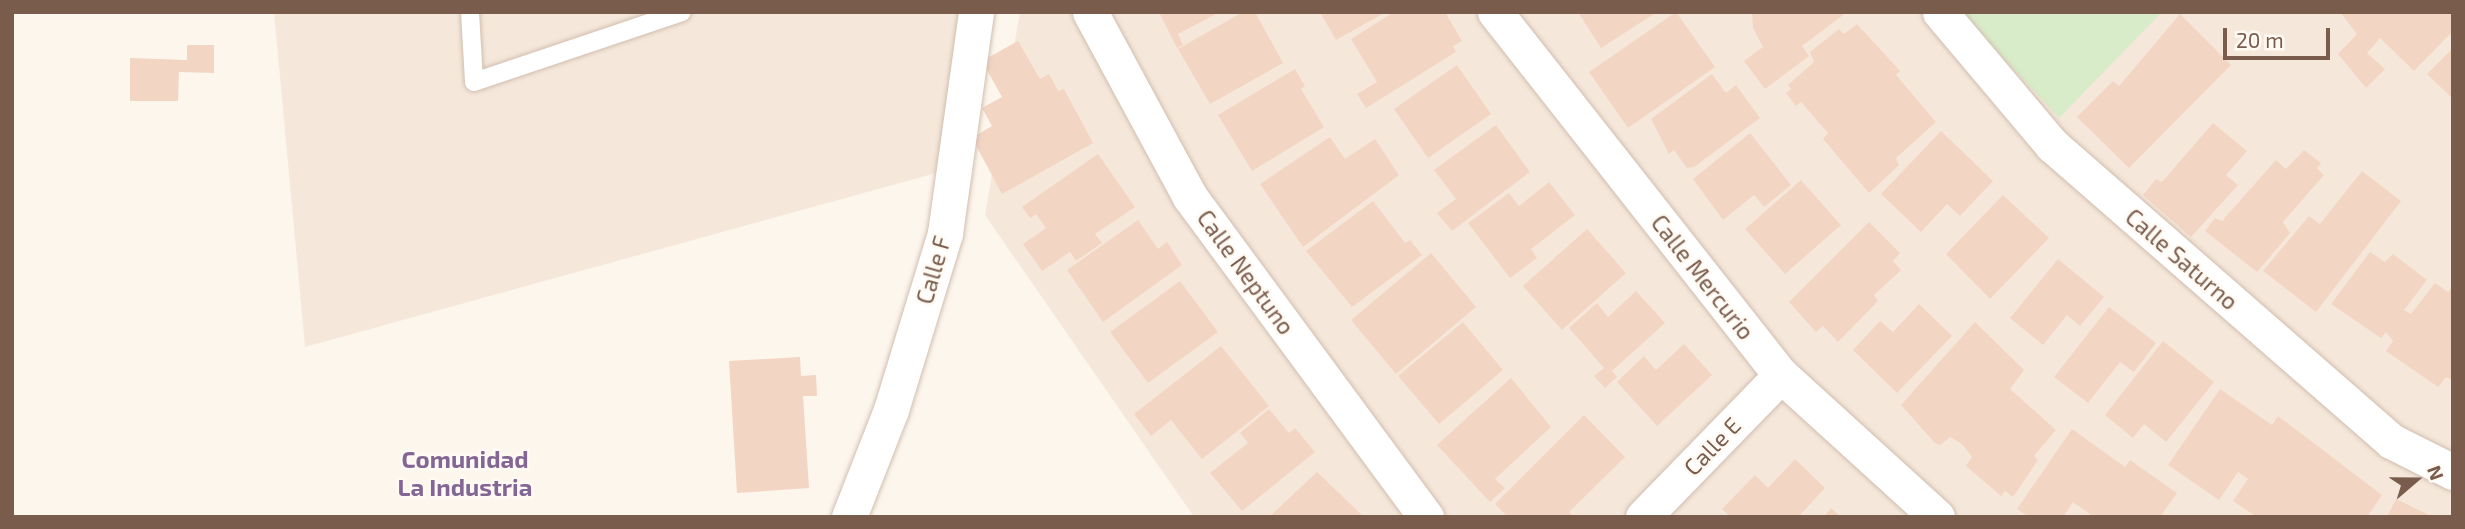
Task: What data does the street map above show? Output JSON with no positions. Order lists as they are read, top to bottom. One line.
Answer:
{"streets":{"street":["Calle Saturno","Calle F","Calle Neptuno","Calle Mercurio","Calle E"]},"crossings":[["Calle Mercurio","Calle E"]],"districts":["Comunidad La Industria"],"scale_bar":"20 m","north":"right"}
